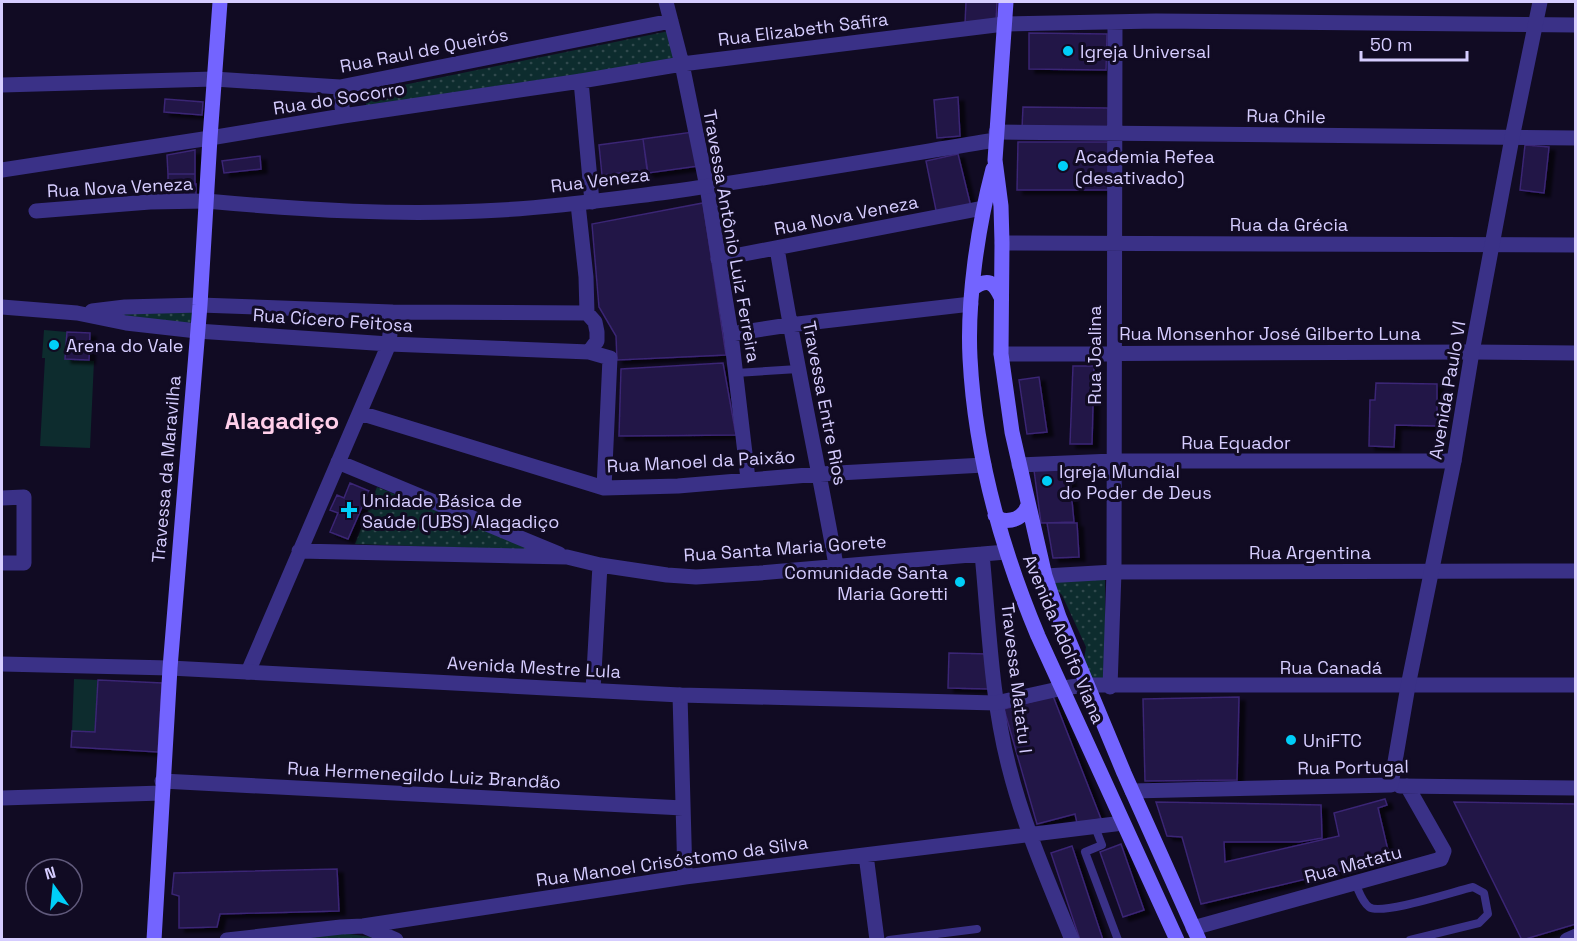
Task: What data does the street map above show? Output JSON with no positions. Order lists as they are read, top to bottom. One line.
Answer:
{"streets":{"main road":["Travessa da Maravilha","Avenida Adolfo Viana"],"street":["Rua Elizabeth Safira","Rua Raul de Queirós","Rua do Socorro","Rua Chile","Rua Veneza","Rua Nova Veneza","Rua da Grécia","Travessa Antônio Luiz Ferreira","Rua Cícero Feitosa","Rua Monsenhor José Gilberto Luna","Rua Joalina","Avenida Paulo VI","Travessa Entre Rios","Rua Equador","Rua Manoel da Paixão","Rua Santa Maria Gorete","Rua Argentina","Avenida Mestre Lula","Rua Canadá","Travessa Matatu I","Rua Portugal","Rua Hermenegildo Luiz Brandão","Rua Manoel Crisóstomo da Silva","Rua Matatu"]},"crossings":[["Rua Elizabeth Safira","Rua do Socorro"],["Rua Elizabeth Safira","Travessa Antônio Luiz Ferreira"],["Rua Elizabeth Safira","Rua Joalina"],["Rua Elizabeth Safira","Avenida Paulo VI"],["Rua Elizabeth Safira","Avenida Adolfo Viana"],["Rua Raul de Queirós","Travessa Antônio Luiz Ferreira"],["Rua Raul de Queirós","Travessa da Maravilha"],["Rua do Socorro","Travessa Antônio Luiz Ferreira"],["Rua do Socorro","Travessa da Maravilha"],["Rua Chile","Rua Veneza"],["Rua Chile","Rua Joalina"],["Rua Chile","Avenida Paulo VI"],["Rua Chile","Avenida Adolfo Viana"],["Rua Veneza","Rua Nova Veneza"],["Rua Veneza","Travessa Antônio Luiz Ferreira"],["Rua Veneza","Travessa da Maravilha"],["Rua Veneza","Avenida Adolfo Viana"],["Rua Nova Veneza","Travessa Antônio Luiz Ferreira"],["Rua Nova Veneza","Travessa Entre Rios"],["Rua Nova Veneza","Travessa da Maravilha"],["Rua Nova Veneza","Avenida Adolfo Viana"],["Rua da Grécia","Rua Joalina"],["Rua da Grécia","Avenida Paulo VI"],["Rua da Grécia","Avenida Adolfo Viana"],["Travessa Antônio Luiz Ferreira","Rua Manoel da Paixão"],["Rua Cícero Feitosa","Travessa da Maravilha"],["Rua Monsenhor José Gilberto Luna","Rua Joalina"],["Rua Monsenhor José Gilberto Luna","Avenida Paulo VI"],["Rua Monsenhor José Gilberto Luna","Avenida Adolfo Viana"],["Rua Joalina","Rua Equador"],["Rua Joalina","Rua Argentina"],["Rua Joalina","Rua Canadá"],["Avenida Paulo VI","Rua Equador"],["Avenida Paulo VI","Rua Argentina"],["Avenida Paulo VI","Rua Canadá"],["Avenida Paulo VI","Rua Portugal"],["Travessa Entre Rios","Rua Manoel da Paixão"],["Travessa Entre Rios","Rua Santa Maria Gorete"],["Rua Equador","Avenida Adolfo Viana"],["Rua Manoel da Paixão","Avenida Adolfo Viana"],["Travessa da Maravilha","Avenida Mestre Lula"],["Travessa da Maravilha","Rua Hermenegildo Luiz Brandão"],["Rua Santa Maria Gorete","Avenida Adolfo Viana"],["Rua Santa Maria Gorete","Travessa Matatu I"],["Rua Argentina","Avenida Adolfo Viana"],["Avenida Adolfo Viana","Avenida Mestre Lula"],["Avenida Adolfo Viana","Rua Canadá"],["Avenida Adolfo Viana","Rua Portugal"],["Avenida Adolfo Viana","Rua Manoel Crisóstomo da Silva"],["Avenida Adolfo Viana","Rua Matatu"],["Avenida Mestre Lula","Rua Canadá"],["Avenida Mestre Lula","Travessa Matatu I"],["Travessa Matatu I","Rua Manoel Crisóstomo da Silva"],["Rua Portugal","Rua Matatu"]],"districts":["Alagadiço"],"places":{"other":["Igreja Universal","Academia Refea (desativado)","Arena do Vale","Igreja Mundial do Poder de Deus","Comunidade Santa Maria Goretti","UniFTC"],"health":["Unidade Básica de Saúde (UBS) Alagadiço"]},"scale_bar":"50 m","north":"top"}
